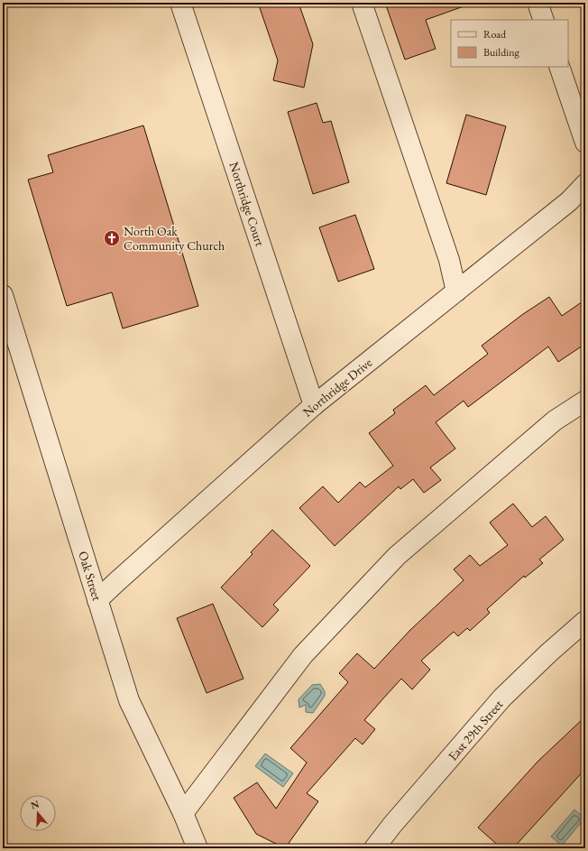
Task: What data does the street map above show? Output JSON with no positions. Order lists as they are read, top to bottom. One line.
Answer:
{"streets":{"street":["Northridge Court","Northridge Drive","Oak Street","East 29th Street"]},"crossings":[["Northridge Court","Northridge Drive"],["Northridge Drive","Oak Street"]],"places":{"church":["North Oak Community Church"]},"legend":["Road","Building"],"north":"top"}
